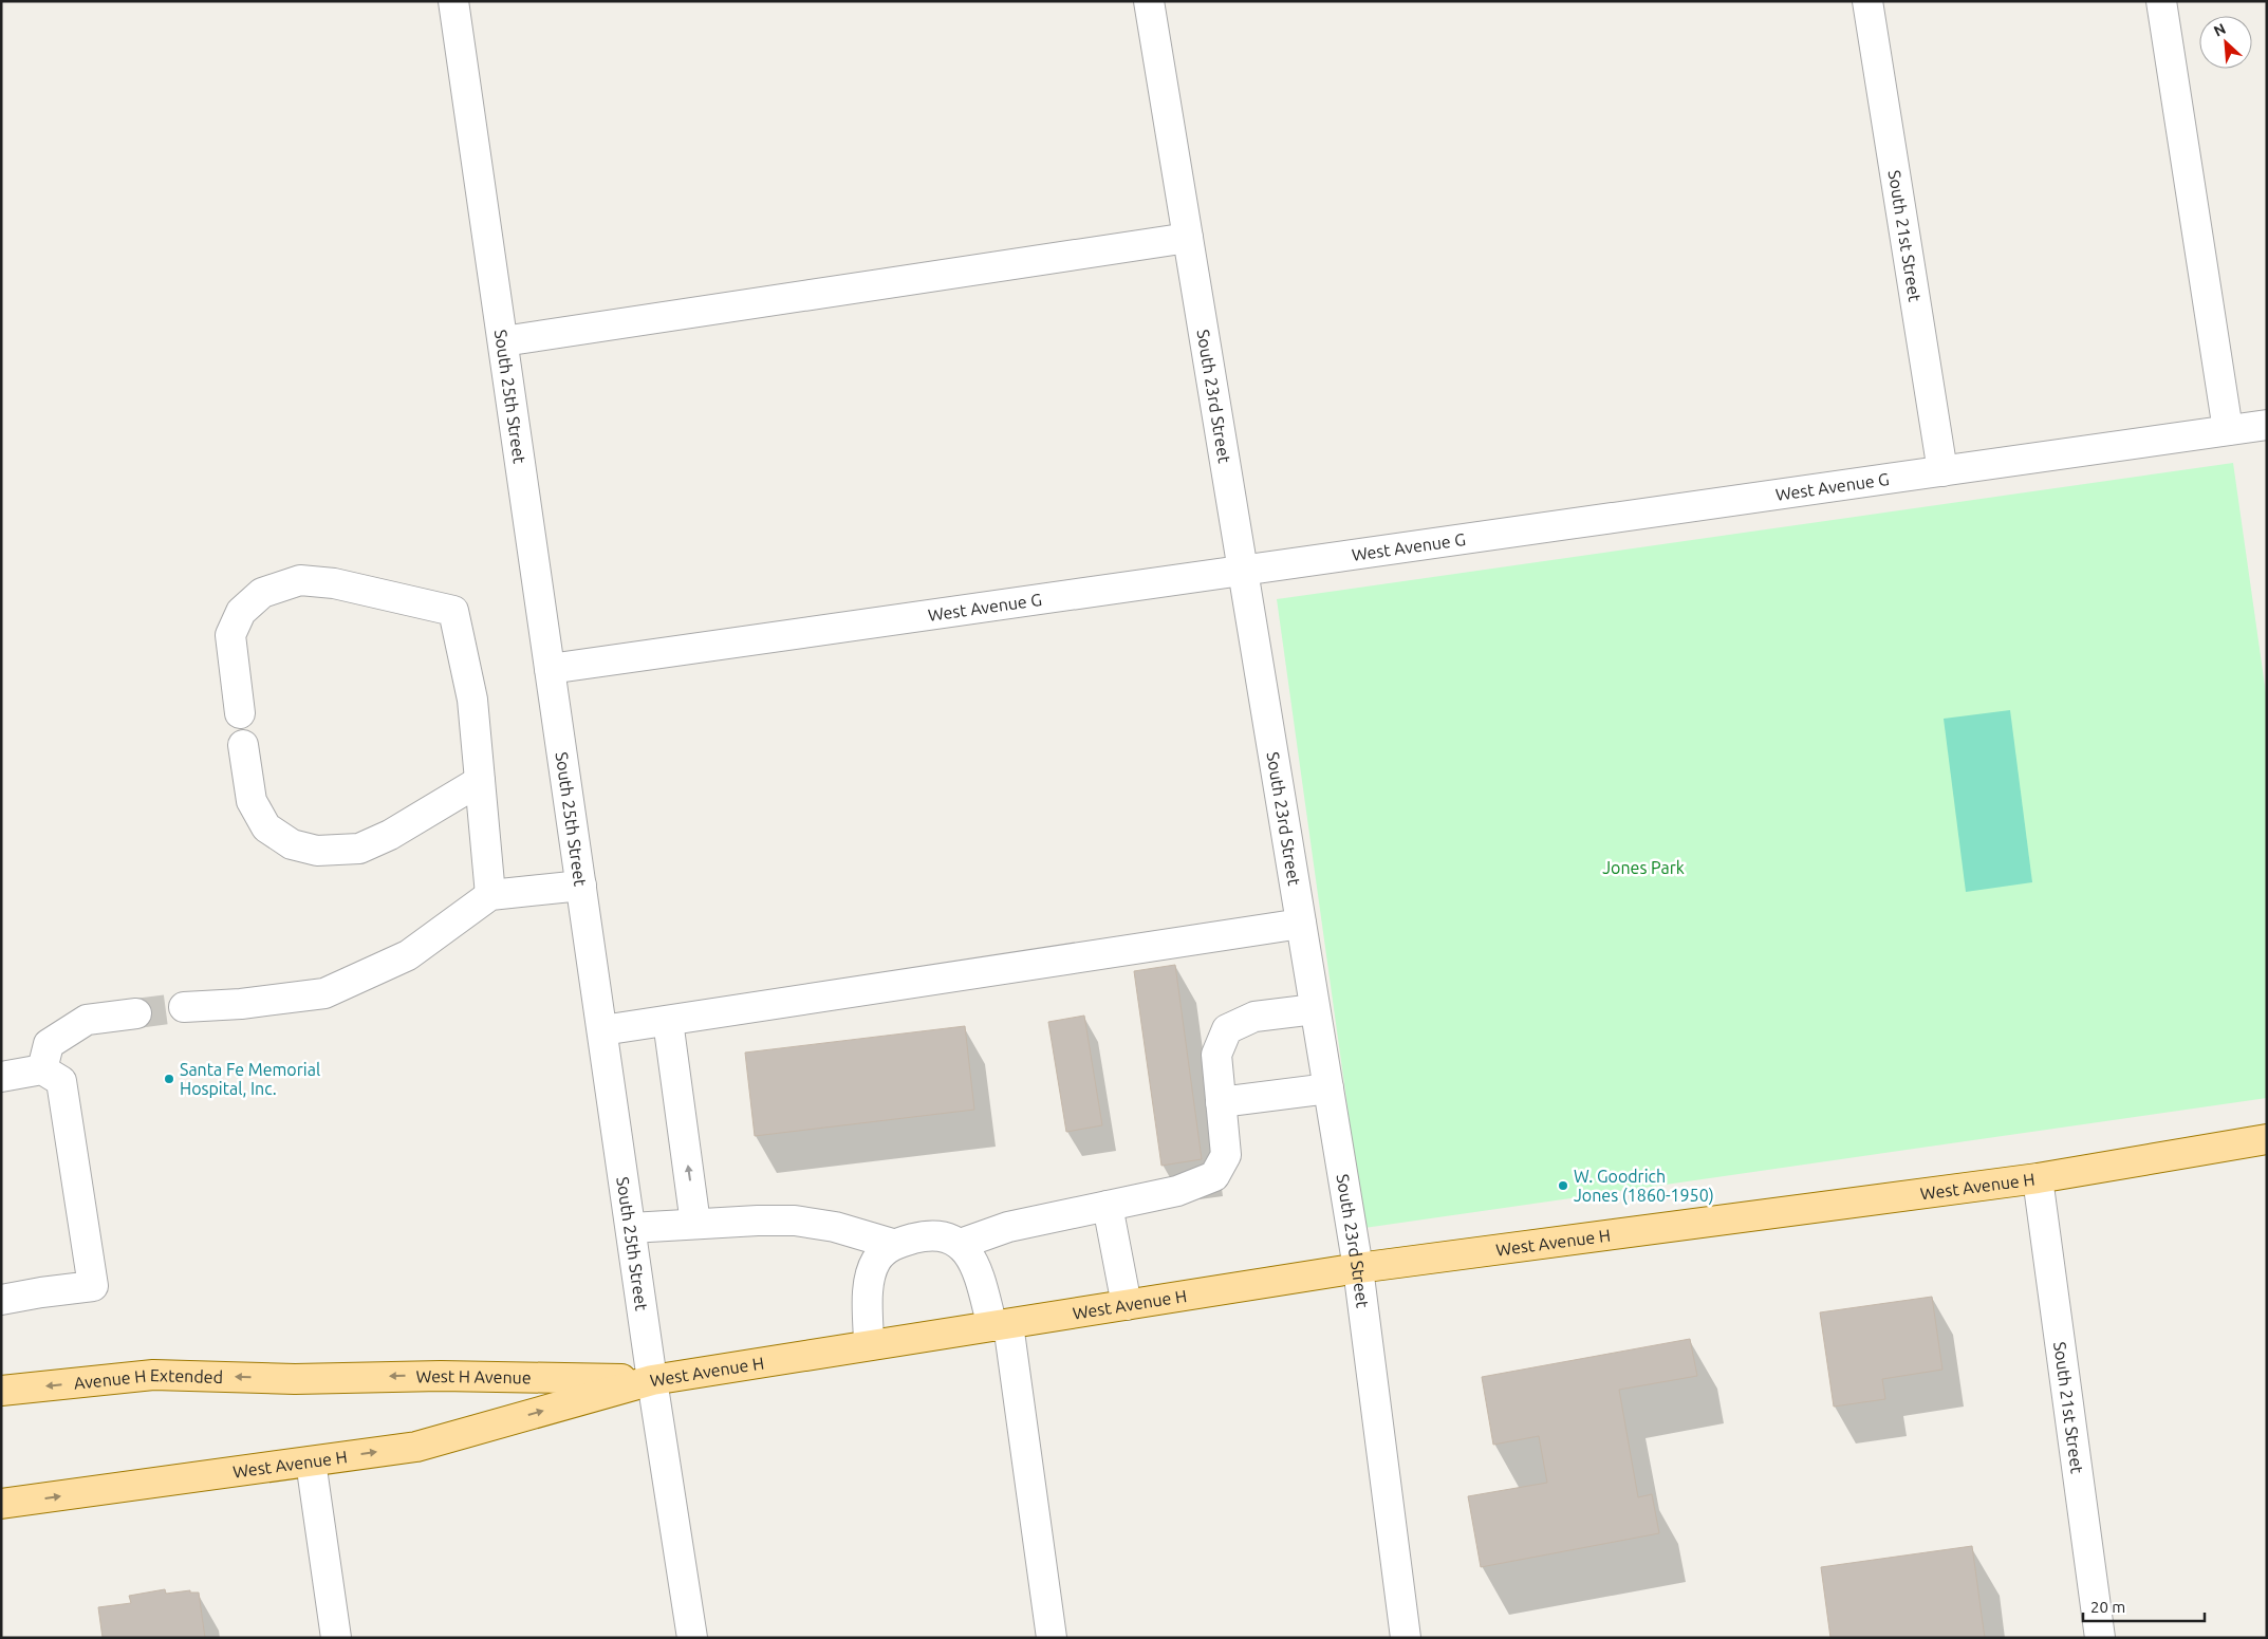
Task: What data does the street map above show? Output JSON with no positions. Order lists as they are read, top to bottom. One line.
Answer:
{"streets":{"main road":["West Avenue H","West H Avenue","Avenue H Extended"],"street":["South 21st Street","South 25th Street","South 23rd Street","West Avenue G"]},"crossings":[["South 21st Street","West Avenue G"],["South 21st Street","West Avenue H"],["South 25th Street","West Avenue G"],["South 25th Street","West Avenue H"],["South 25th Street","West H Avenue"],["South 23rd Street","West Avenue G"],["South 23rd Street","West Avenue H"],["West Avenue H","West H Avenue"],["West H Avenue","Avenue H Extended"]],"one_way":["West H Avenue","Avenue H Extended"],"parks":["Jones Park"],"places":["Santa Fe Memorial Hospital, Inc.","W. Goodrich Jones (1860-1950)"],"scale_bar":"20 m","north":"top left"}
